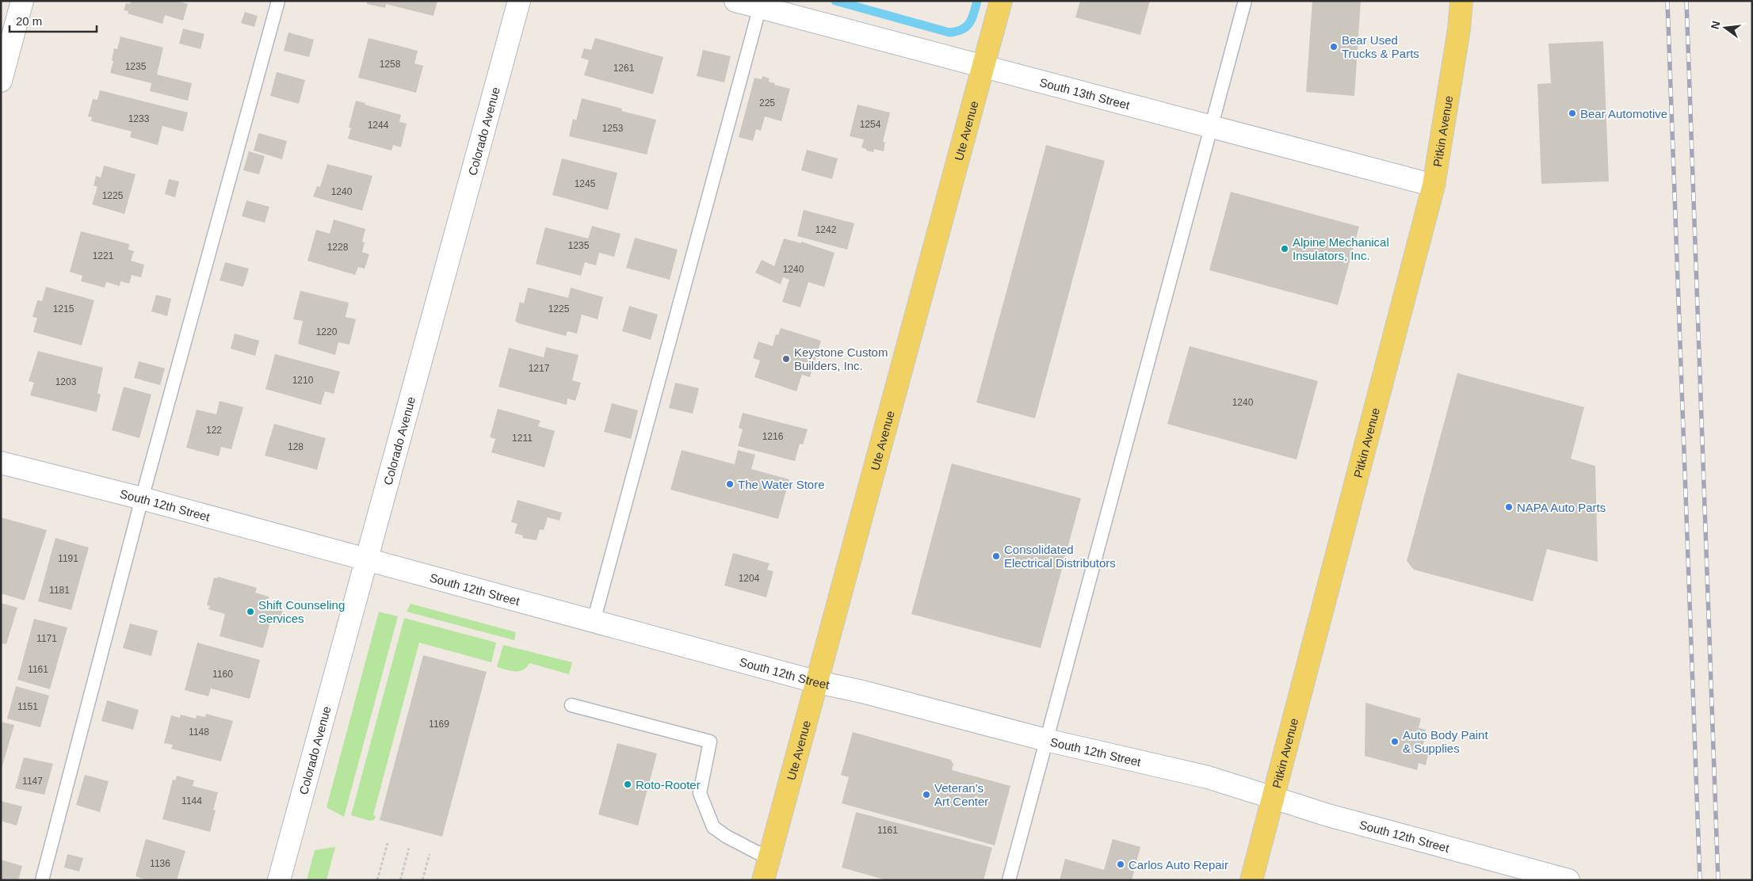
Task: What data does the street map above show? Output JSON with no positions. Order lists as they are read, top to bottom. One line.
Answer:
{"streets":{"main road":["Ute Avenue","Pitkin Avenue"],"street":["South 13th Street","Colorado Avenue","South 12th Street"]},"crossings":[["South 13th Street","Ute Avenue"],["South 13th Street","Pitkin Avenue"],["Colorado Avenue","South 12th Street"],["Ute Avenue","South 12th Street"],["Pitkin Avenue","South 12th Street"]],"places":["Bear Used Trucks & Parts","Bear Automotive","Alpine Mechanical Insulators, Inc.","Keystone Custom Builders, Inc.","The Water Store","NAPA Auto Parts","Consolidated Electrical Distributors","Shift Counseling Services","Auto Body Paint & Supplies","Roto-Rooter","Veteran's Art Center","Carlos Auto Repair"],"house_numbers":["1258","1235","1261","225","1233","1254","1244","1253","1245","1240","1225","1242","1235","1228","1221","1240","1215","1225","1220","1217","1210","1203","1240","122","1216","1211","128","1191","1204","1181","1171","1161","1160","1151","1169","1148","1147","1144","1161","1136"],"scale_bar":"20 m","north":"left"}
